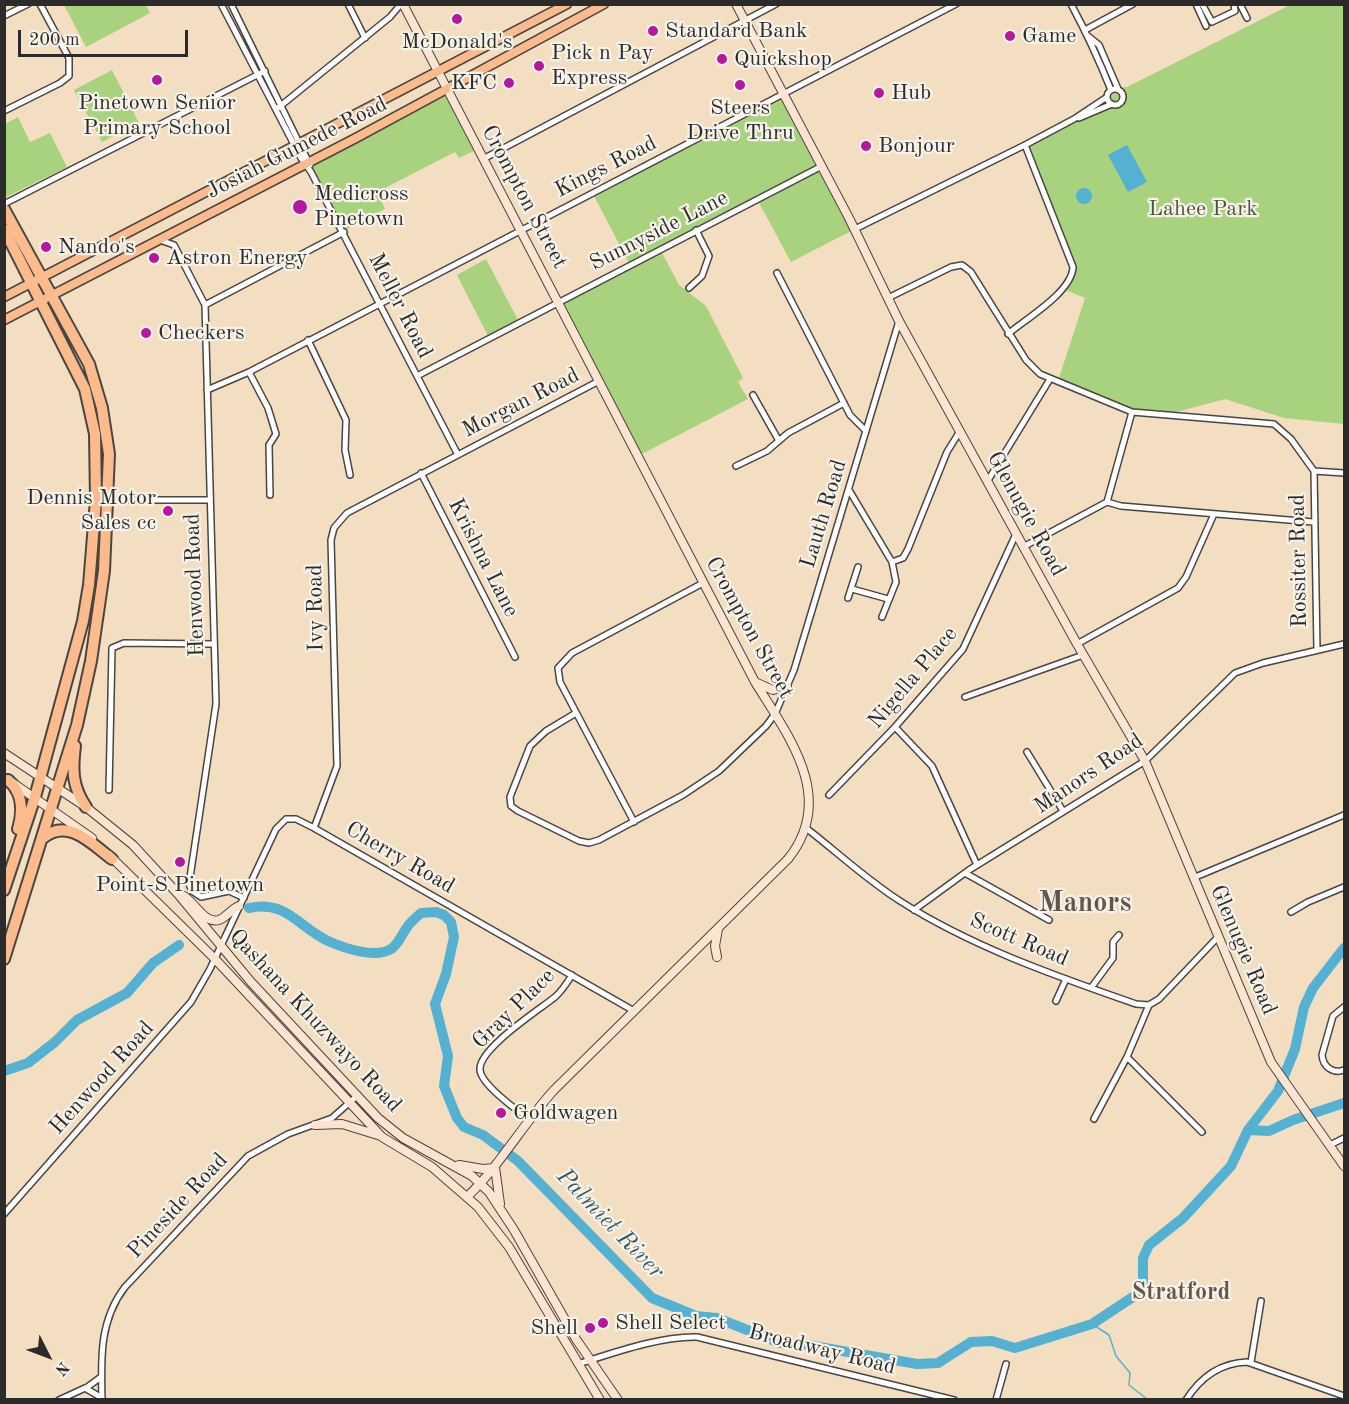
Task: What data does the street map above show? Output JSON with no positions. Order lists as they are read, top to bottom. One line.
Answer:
{"streets":{"main road":["Josiah Gumede Road"],"street":["Kings Road","Crompton Street","Sunnyside Lane","Meller Road","Morgan Road","Lauth Road","Glenugie Road","Krishna Lane","Rossiter Road","Henwood Road","Ivy Road","Nigella Place","Manors Road","Cherry Road","Scott Road","Gray Place","Qashana Khuzwayo Road","Pineside Road","Broadway Road"]},"crossings":[["Josiah Gumede Road","Crompton Street"],["Josiah Gumede Road","Meller Road"],["Josiah Gumede Road","Henwood Road"],["Kings Road","Crompton Street"],["Kings Road","Meller Road"],["Kings Road","Glenugie Road"],["Kings Road","Henwood Road"],["Crompton Street","Sunnyside Lane"],["Crompton Street","Morgan Road"],["Crompton Street","Lauth Road"],["Crompton Street","Cherry Road"],["Crompton Street","Scott Road"],["Crompton Street","Gray Place"],["Crompton Street","Qashana Khuzwayo Road"],["Sunnyside Lane","Meller Road"],["Sunnyside Lane","Glenugie Road"],["Meller Road","Morgan Road"],["Meller Road","Ivy Road"],["Morgan Road","Ivy Road"],["Lauth Road","Glenugie Road"],["Glenugie Road","Nigella Place"],["Glenugie Road","Manors Road"],["Krishna Lane","Ivy Road"],["Rossiter Road","Manors Road"],["Henwood Road","Cherry Road"],["Henwood Road","Qashana Khuzwayo Road"],["Ivy Road","Cherry Road"],["Manors Road","Scott Road"],["Cherry Road","Gray Place"],["Cherry Road","Qashana Khuzwayo Road"],["Qashana Khuzwayo Road","Pineside Road"],["Qashana Khuzwayo Road","Broadway Road"]],"districts":["Manors","Stratford"],"water":["Palmiet River"],"parks":["Lahee Park"],"places":["McDonald's","Standard Bank","Game","Quickshop","Pick n Pay Express","Pinetown Senior Primary School","KFC","Steers Drive Thru","Hub","Bonjour","Medicross Pinetown","Nando's","Astron Energy","Checkers","Dennis Motor Sales cc","Point-S Pinetown","Goldwagen","Shell Select","Shell"],"scale_bar":"200 m","north":"bottom right"}
